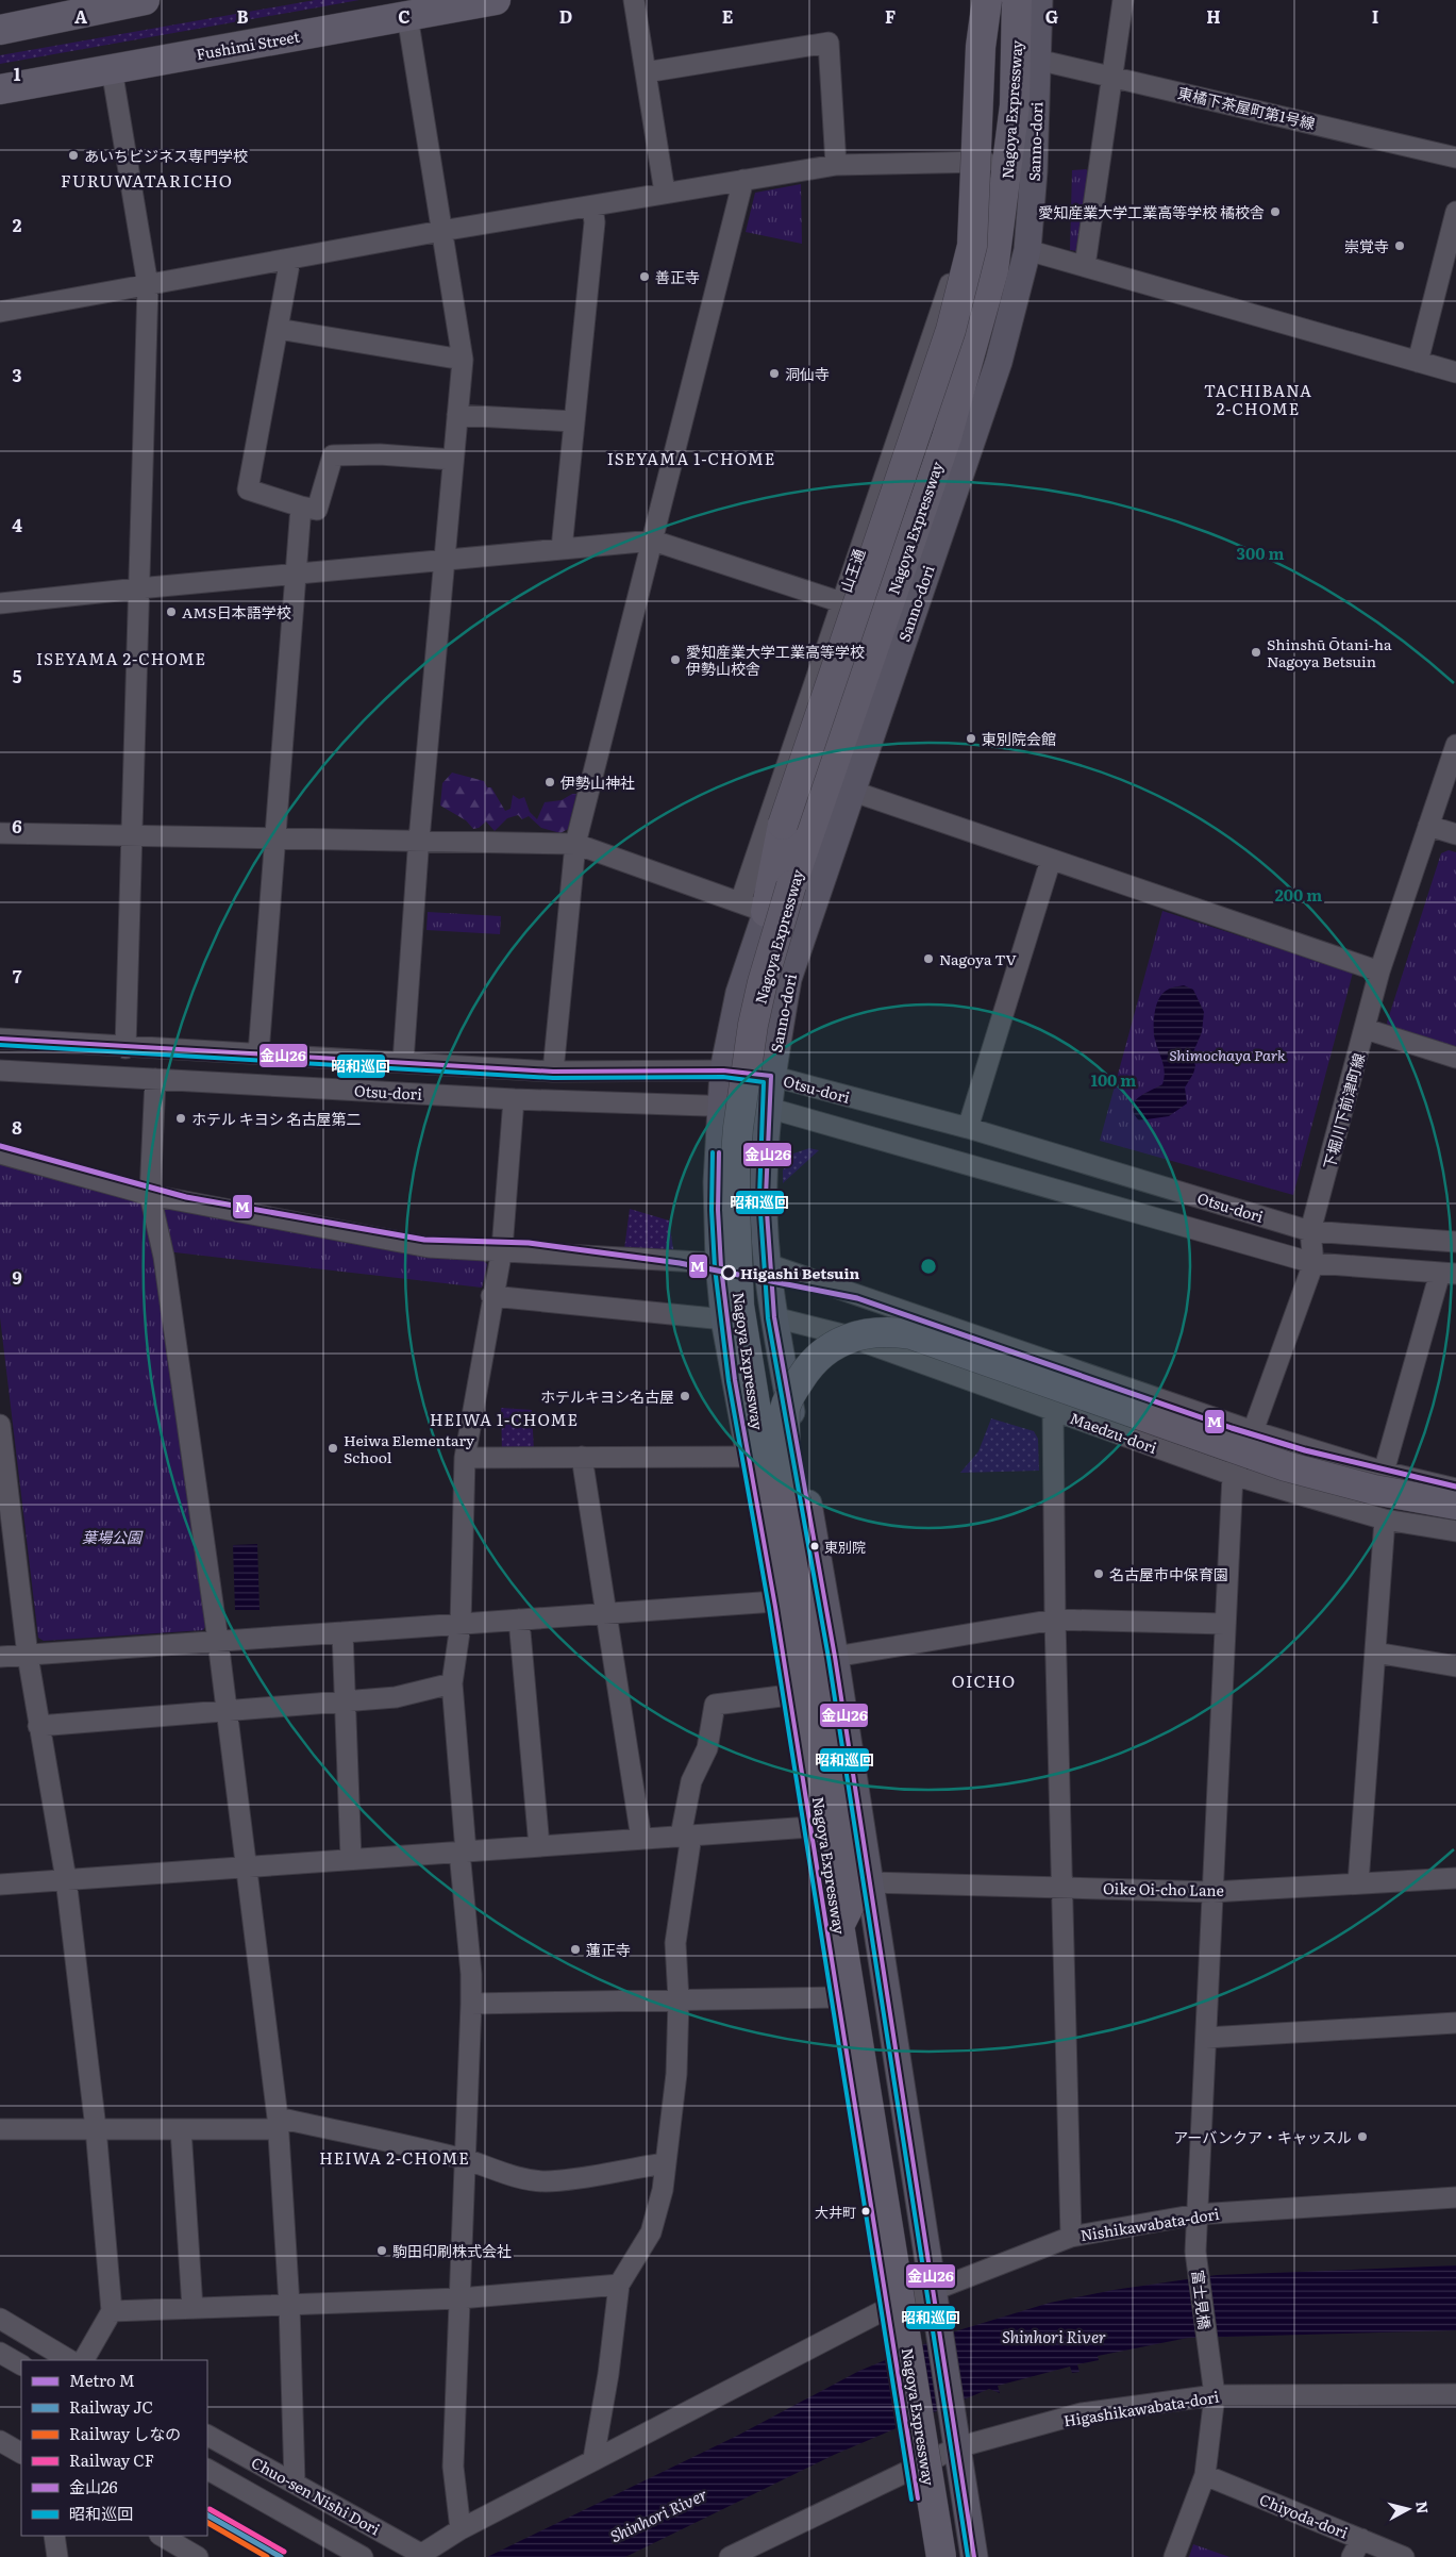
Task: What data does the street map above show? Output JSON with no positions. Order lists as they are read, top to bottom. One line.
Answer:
{"streets":{"highway":["Fushimi Street","Nagoya Expressway"],"main road":["Sanno-dori"],"street":["東橘下茶屋町第1号線","山王通","Otsu-dori","下堀川下前津町線","Maedzu-dori","Oike Oi-cho Lane","Nishikawabata-dori","富士見橋","Higashikawabata-dori","Chuo-sen Nishi Dori","Chiyoda-dori"]},"crossings":[["東橘下茶屋町第1号線","Sanno-dori"],["Sanno-dori","Otsu-dori"],["Sanno-dori","Maedzu-dori"],["Sanno-dori","Oike Oi-cho Lane"],["Sanno-dori","Nishikawabata-dori"],["Sanno-dori","Higashikawabata-dori"],["Otsu-dori","下堀川下前津町線"],["下堀川下前津町線","Maedzu-dori"],["下堀川下前津町線","富士見橋"],["Maedzu-dori","富士見橋"],["Oike Oi-cho Lane","富士見橋"],["Nishikawabata-dori","富士見橋"],["Nishikawabata-dori","Chuo-sen Nishi Dori"],["富士見橋","Higashikawabata-dori"],["富士見橋","Chiyoda-dori"]],"districts":["FURUWATARICHO","TACHIBANA 2-CHOME","ISEYAMA 1-CHOME","ISEYAMA 2-CHOME","HEIWA 1-CHOME","OICHO","HEIWA 2-CHOME"],"water":["Shinhori River"],"parks":["Shimochaya Park","葉場公園"],"places":["あいちビジネス専門学校","愛知産業大学工業高等学校 橘校舎","崇覚寺","善正寺","洞仙寺","AMS日本語学校","Shinshū Ōtani-ha Nagoya Betsuin","愛知産業大学工業高等学校 伊勢山校舎","東別院会館","伊勢山神社","Nagoya TV","ホテル キヨシ 名古屋第二","Higashi Betsuin","ホテルキヨシ名古屋","Heiwa Elementary School","東別院","名古屋市中保育園","蓮正寺","アーバンクア・キャッスル","大井町","駒田印刷株式会社"],"lines":["transit line 金山26","transit line 昭和巡回","metro line M","rail line CF","rail line JC","rail line しなの"],"legend":["Metro M","Railway JC","Railway しなの","Railway CF","金山26","昭和巡回"],"north":"right","grid":{"columns":["A","B","C","D","E","F","G","H","I"],"rows":["1","2","3","4","5","6","7","8","9"]},"rings":["300 m","200 m","100 m"]}
